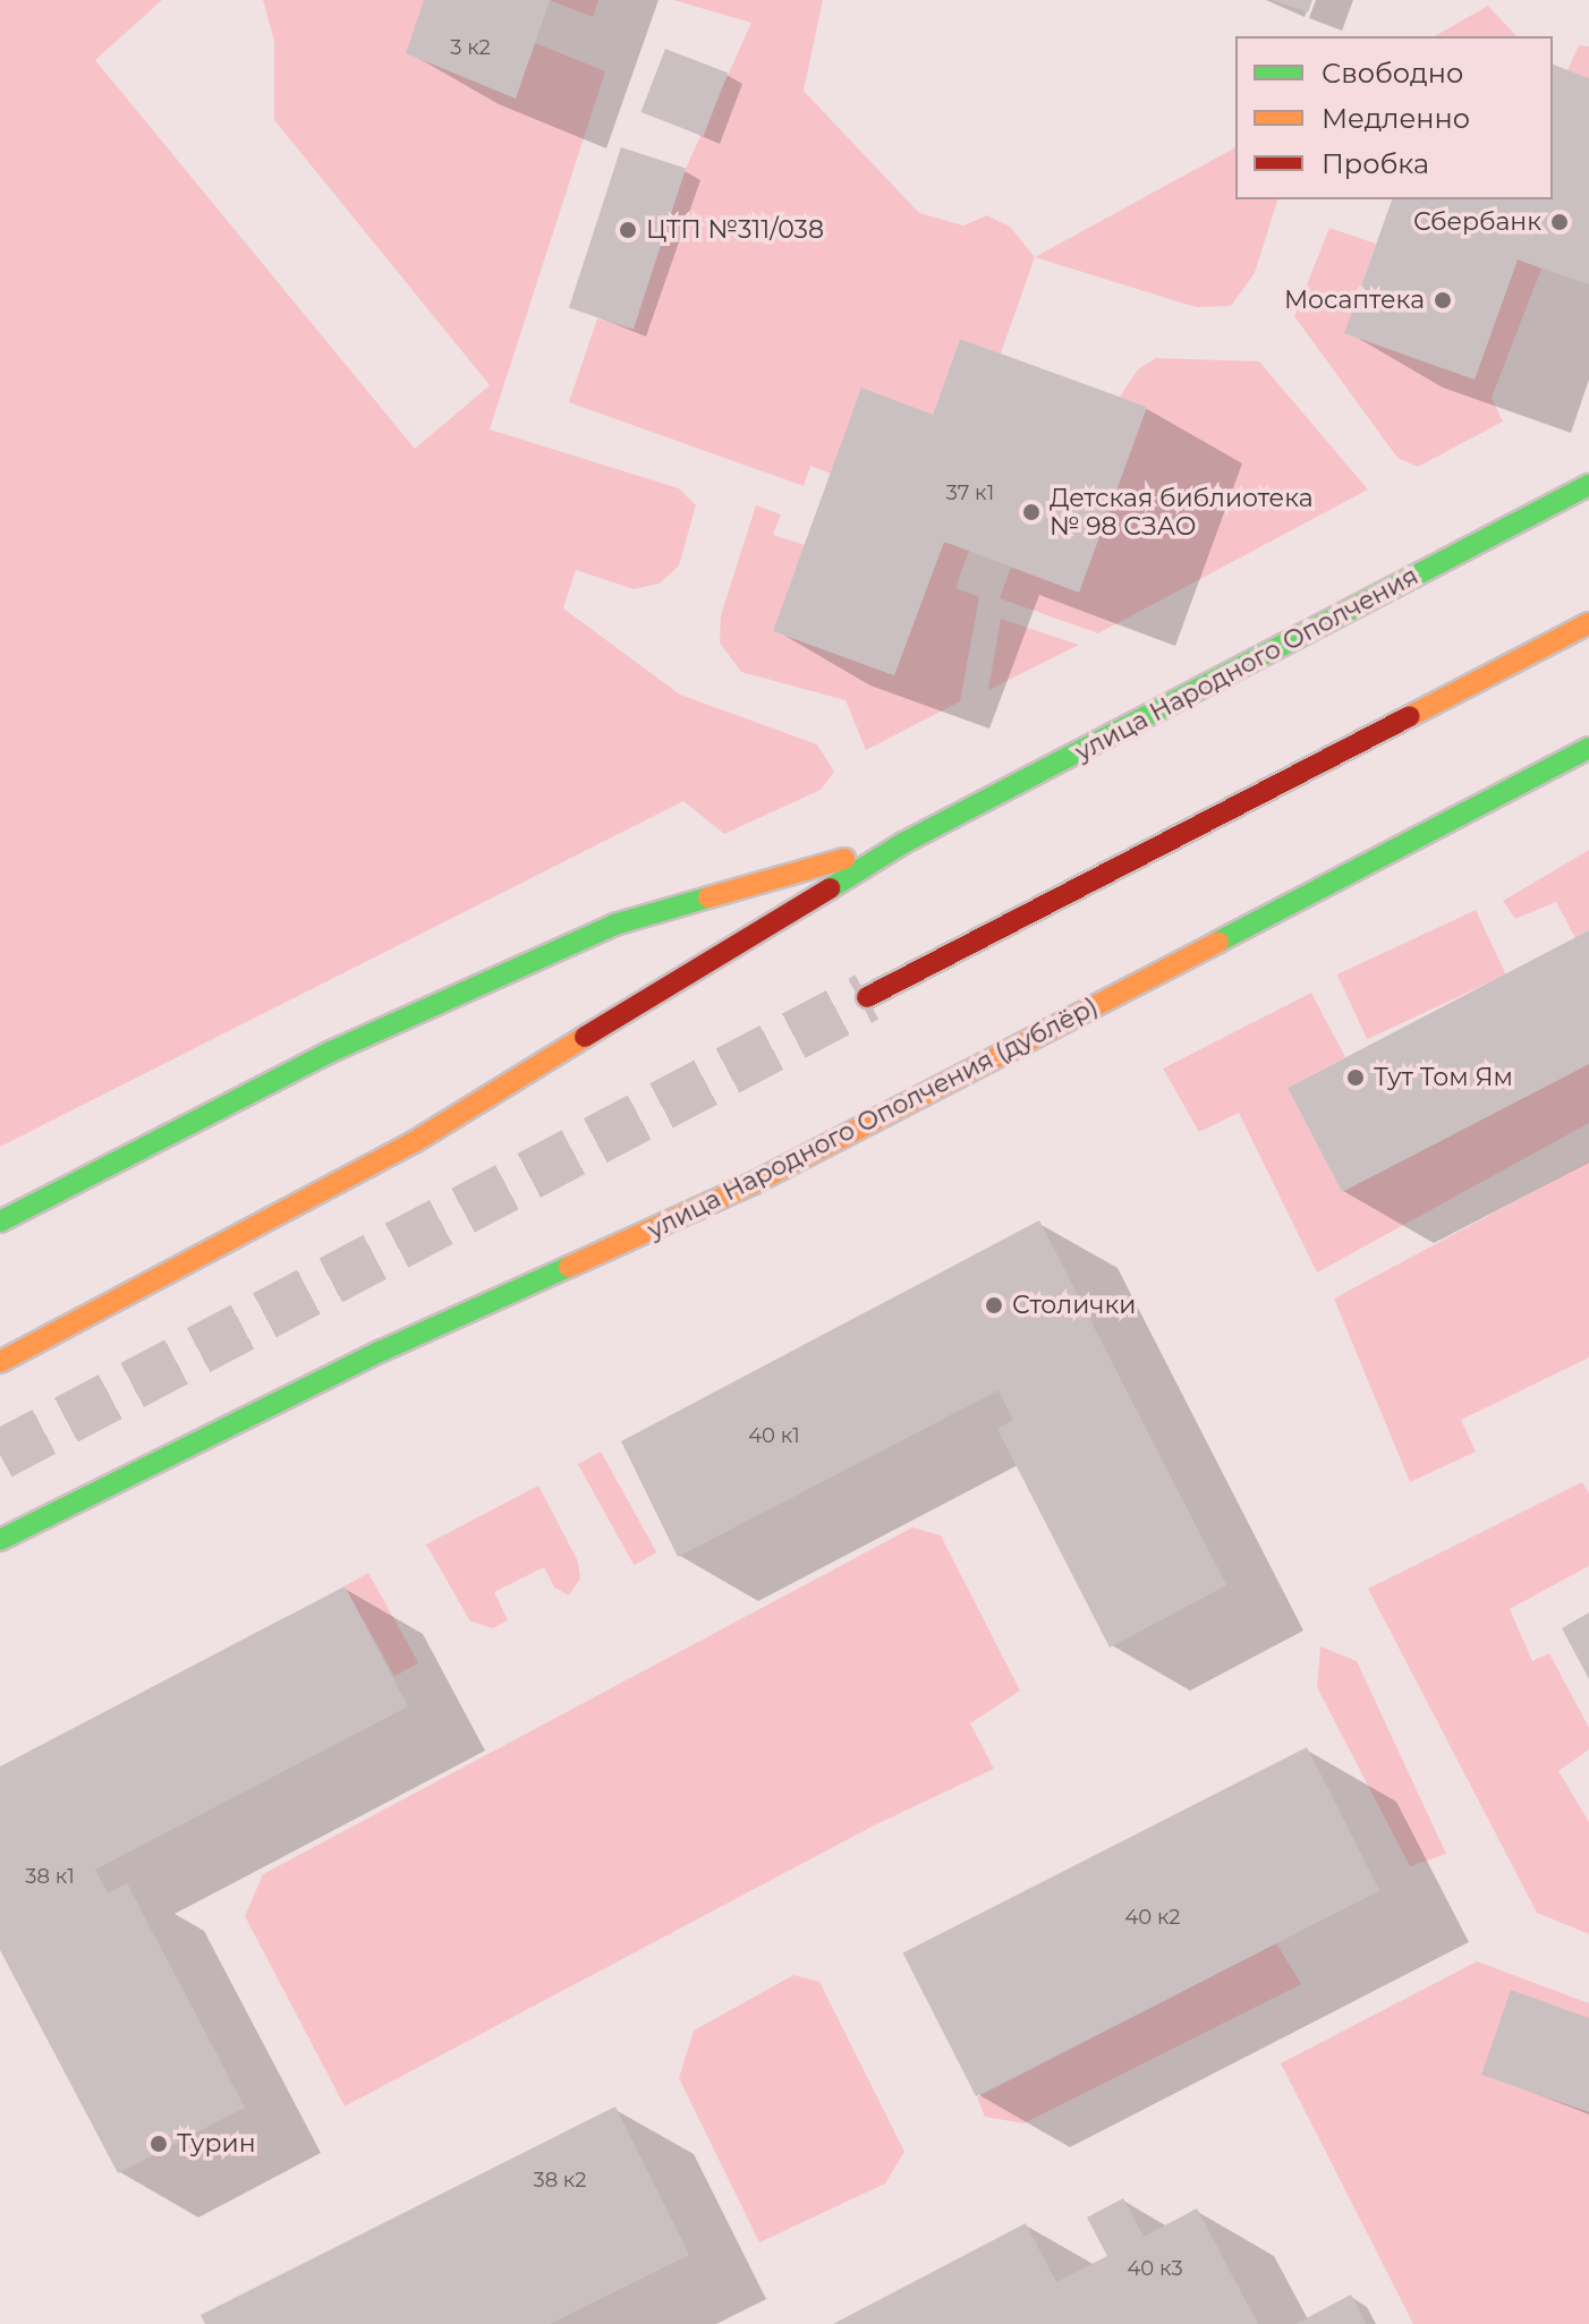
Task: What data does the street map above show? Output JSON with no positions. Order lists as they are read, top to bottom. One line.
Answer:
{"streets":{"street":["улица Народного Ополчения","улица Народного Ополчения (дублёр)"]},"places":["Сбербанк","ЦТП №311/038","Мосаптека","Детская библиотека № 98 СЗАО","Тут Том Ям","Столички","Турин"],"house_numbers":["3 к2","37 к1","40 к1","38 к1","40 к2","38 к2","40 к3"],"legend":["Свободно","Медленно","Пробка"]}
